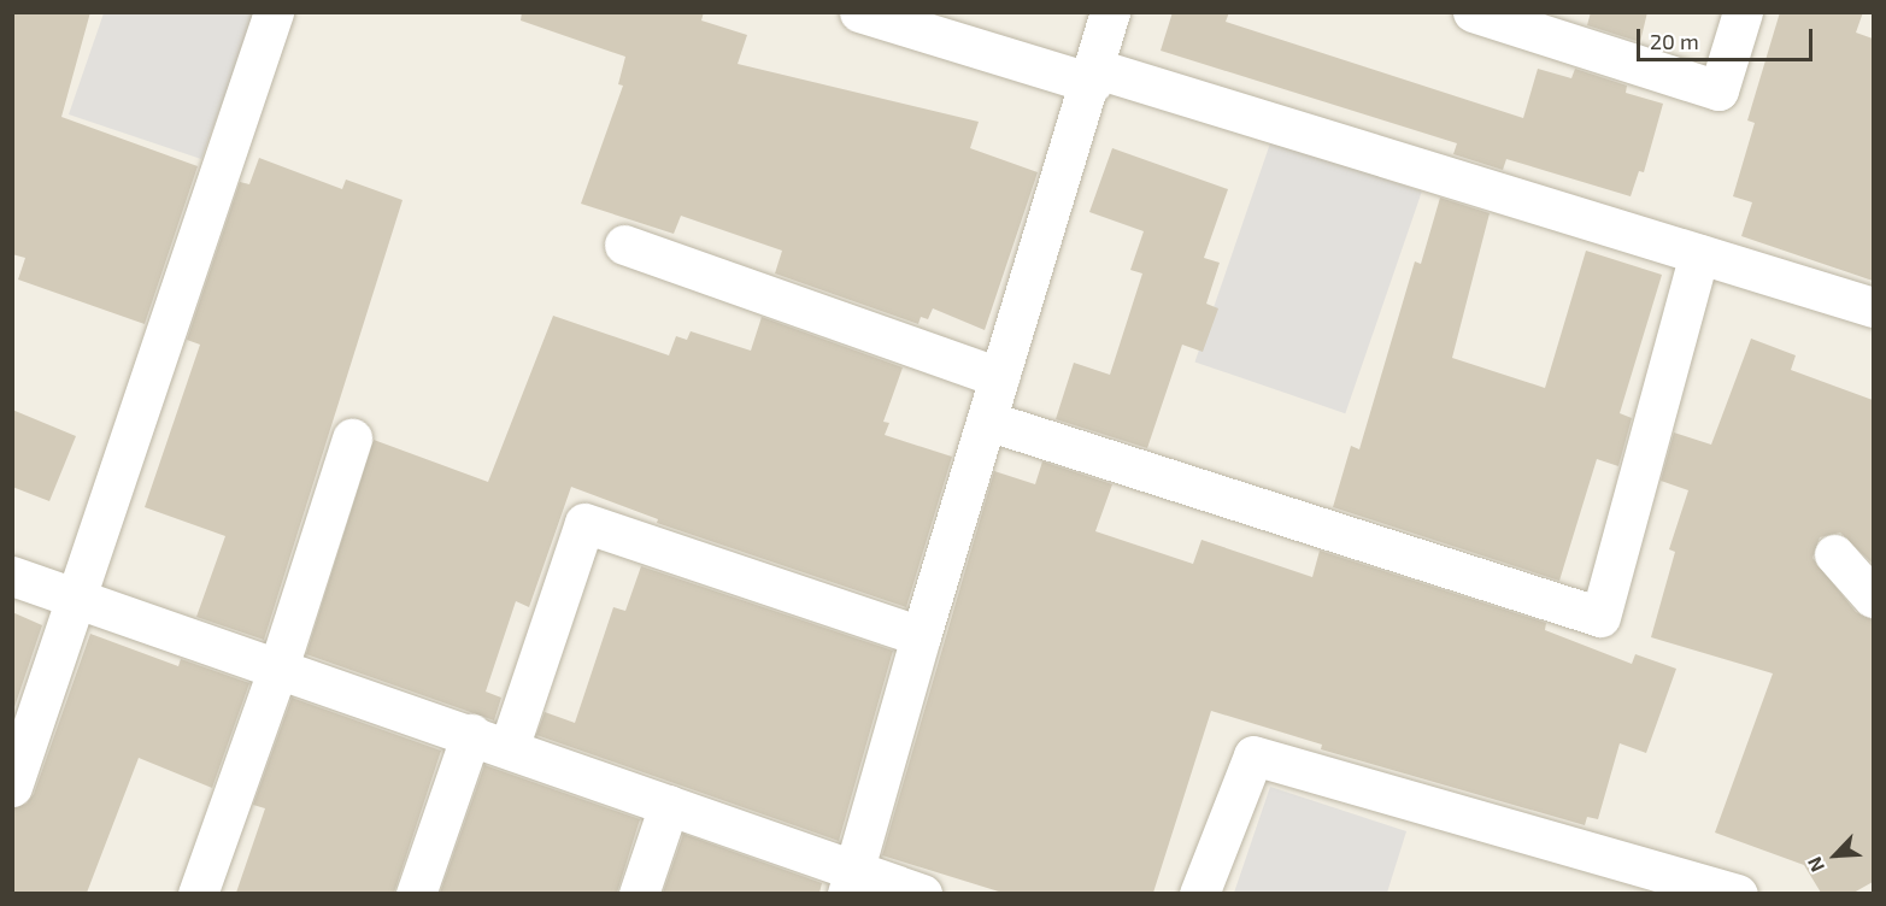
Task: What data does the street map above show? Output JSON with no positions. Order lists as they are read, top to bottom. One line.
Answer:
{"scale_bar":"20 m","north":"bottom left"}
